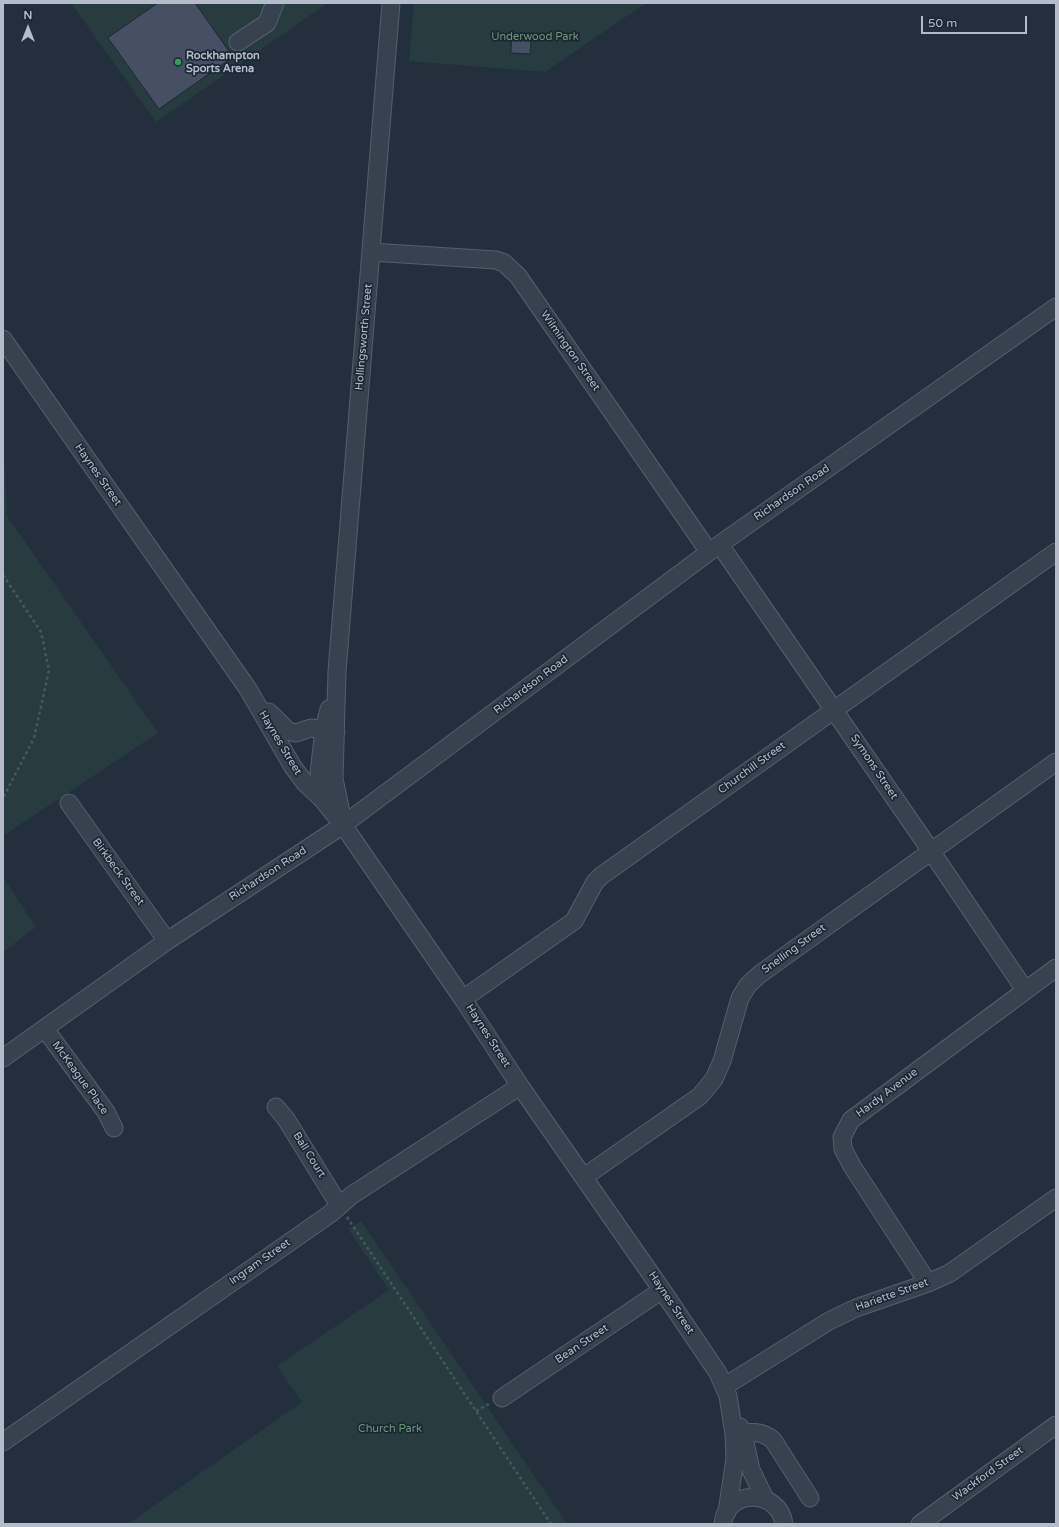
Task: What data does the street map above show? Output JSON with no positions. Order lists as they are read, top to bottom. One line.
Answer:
{"streets":{"street":["Hollingsworth Street","Wilmington Street","Haynes Street","Richardson Road","Symons Street","Churchill Street","Birkbeck Street","Snelling Street","McKeague Place","Hardy Avenue","Ball Court","Ingram Street","Hariette Street","Bean Street","Wackford Street"]},"crossings":[["Hollingsworth Street","Wilmington Street"],["Hollingsworth Street","Haynes Street"],["Hollingsworth Street","Richardson Road"],["Wilmington Street","Richardson Road"],["Wilmington Street","Symons Street"],["Haynes Street","Richardson Road"],["Haynes Street","Churchill Street"],["Haynes Street","Snelling Street"],["Haynes Street","Ingram Street"],["Haynes Street","Hariette Street"],["Haynes Street","Bean Street"],["Richardson Road","Symons Street"],["Richardson Road","Birkbeck Street"],["Richardson Road","McKeague Place"],["Symons Street","Churchill Street"],["Symons Street","Snelling Street"],["Symons Street","Hardy Avenue"],["Hardy Avenue","Hariette Street"],["Ball Court","Ingram Street"]],"parks":["Underwood Park","Church Park"],"places":["Rockhampton Sports Arena"],"scale_bar":"50 m","north":"top"}
